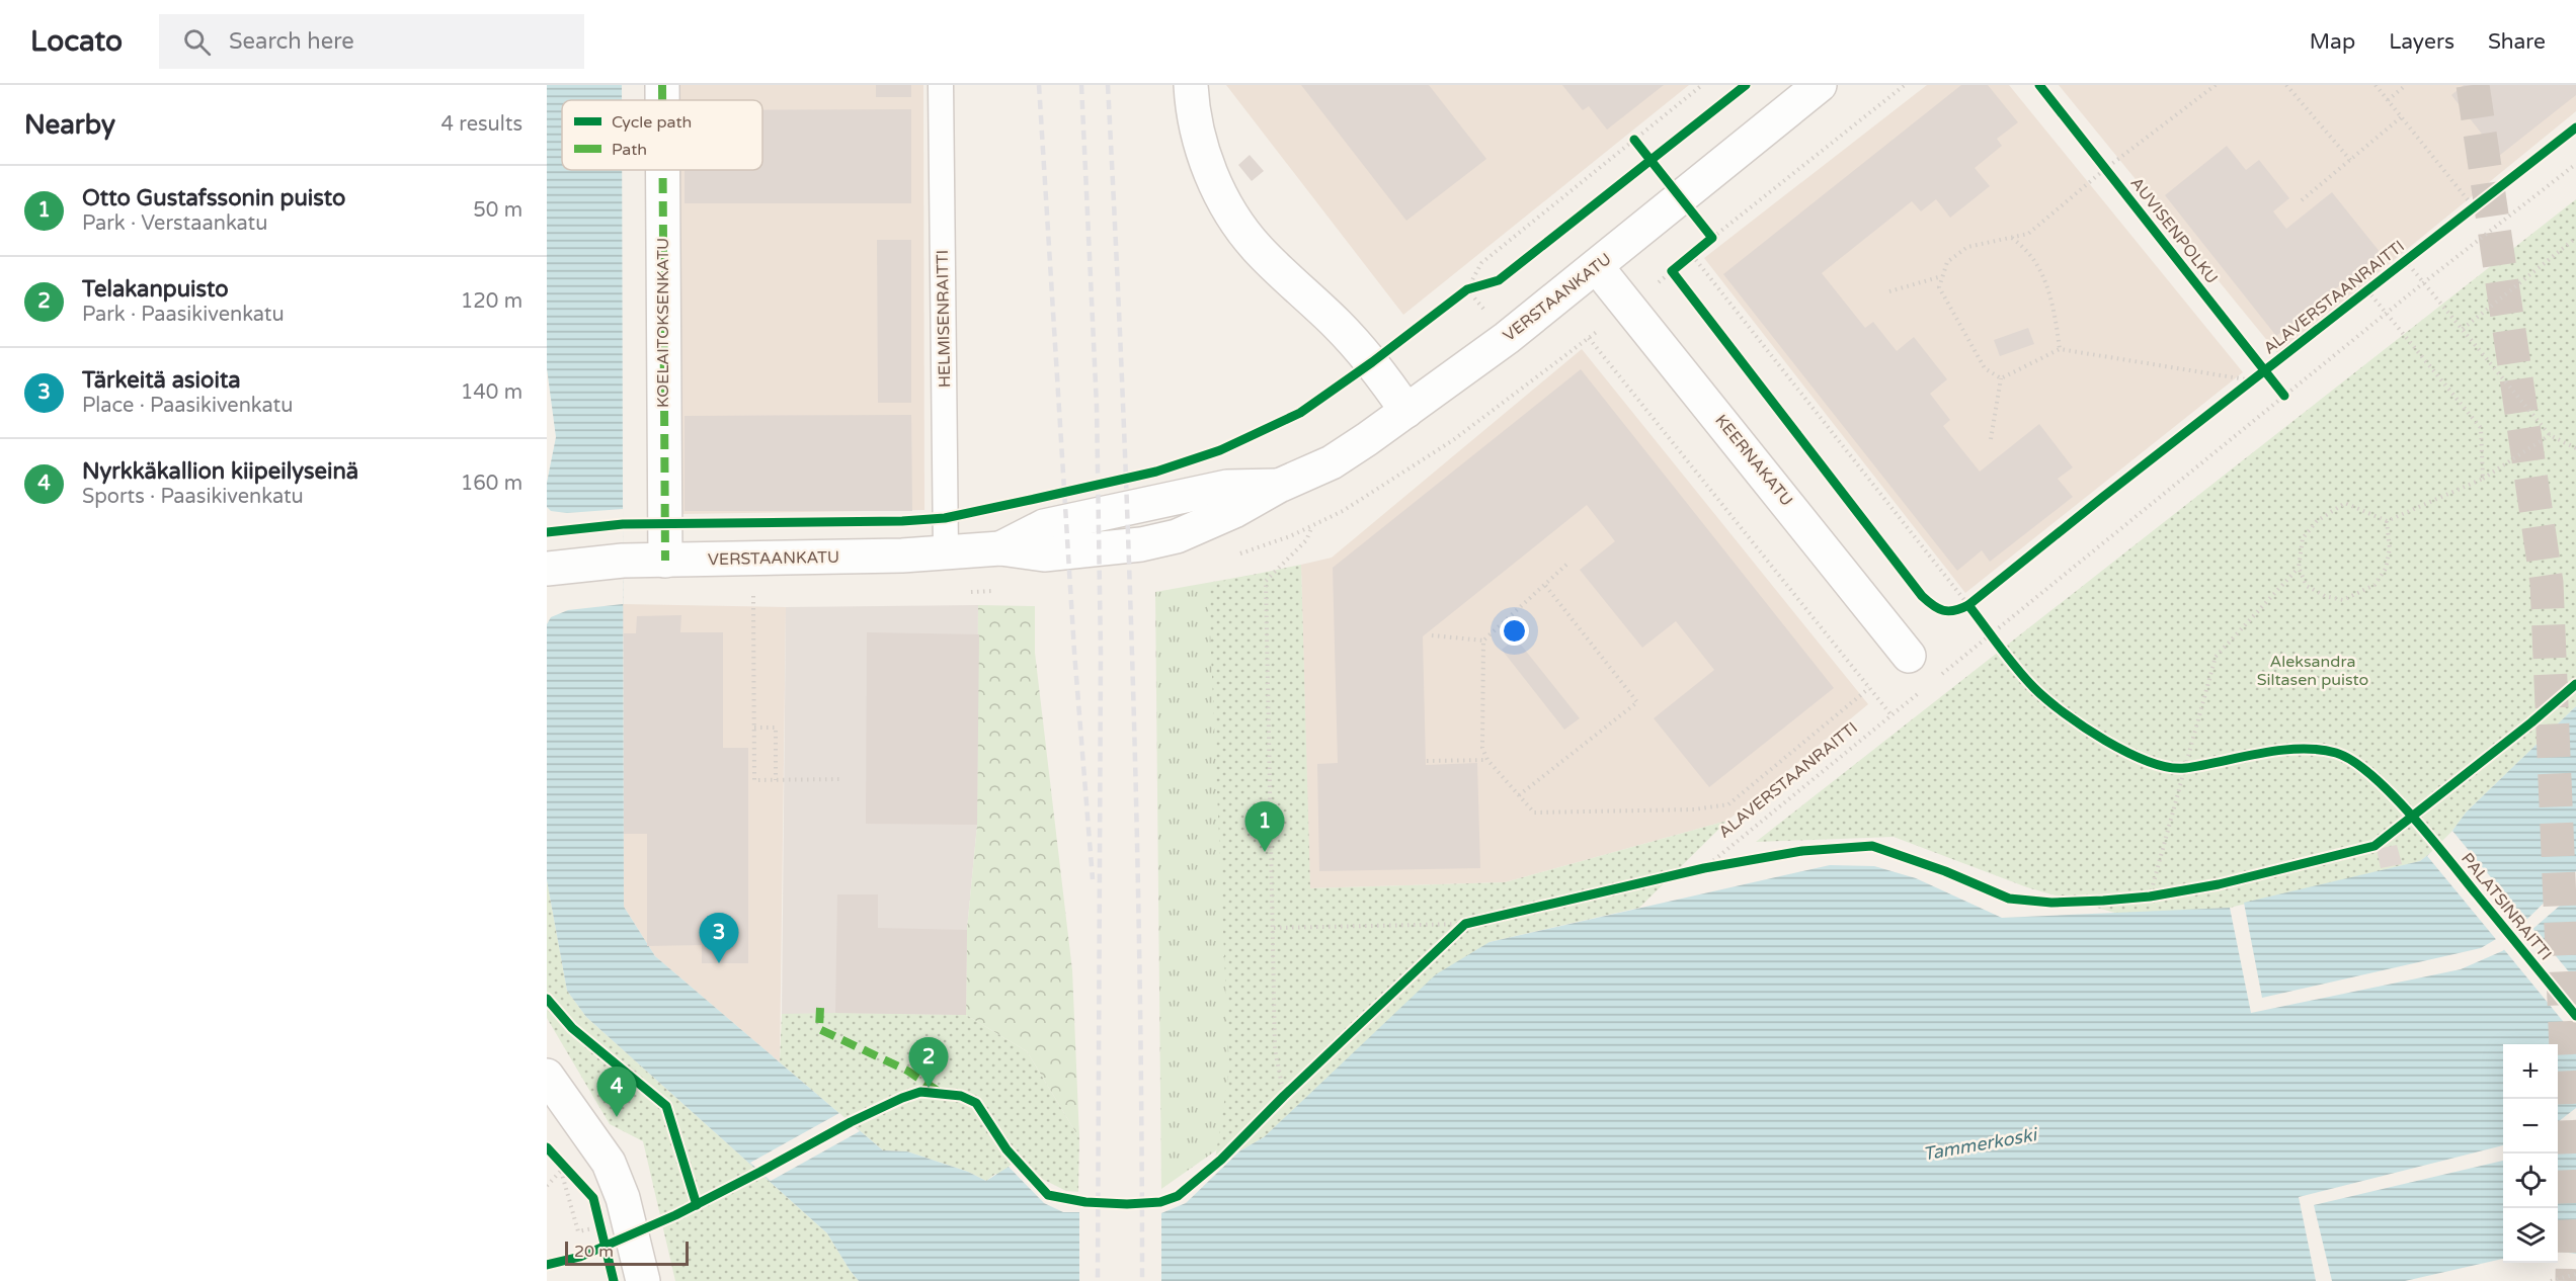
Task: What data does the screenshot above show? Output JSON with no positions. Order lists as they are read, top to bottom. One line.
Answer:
{"streets":{"street":["VERSTAANKATU","KOELAITOKSENKATU","KEERNAKATU"],"lane":["HELMISENRAITTI"],"cycle path":["AUVISENPOLKU","ALAVERSTAANRAITTI","PALATSINRAITTI"]},"crossings":[["VERSTAANKATU","HELMISENRAITTI"],["VERSTAANKATU","KOELAITOKSENKATU"],["VERSTAANKATU","KEERNAKATU"]],"water":["Tammerkoski"],"parks":["Aleksandra Siltasen puisto"],"legend":["Cycle path","Path"],"scale_bar":"20 m","page":{"header":"Locato","search":"Search here","nav":["Map","Layers","Share"],"heading":["Nearby","4 results"],"list":[{"mark":"1","name":"Otto Gustafssonin puisto","note":"Park · Verstaankatu","value":"50 m"},{"mark":"2","name":"Telakanpuisto","note":"Park · Paasikivenkatu","value":"120 m"},{"mark":"3","name":"Tärkeitä asioita","note":"Place · Paasikivenkatu","value":"140 m"},{"mark":"4","name":"Nyrkkäkallion kiipeilyseinä","note":"Sports · Paasikivenkatu","value":"160 m"}],"pins":["1","3","2","4"],"map_buttons":["+","−"],"scale":"20 m"}}
